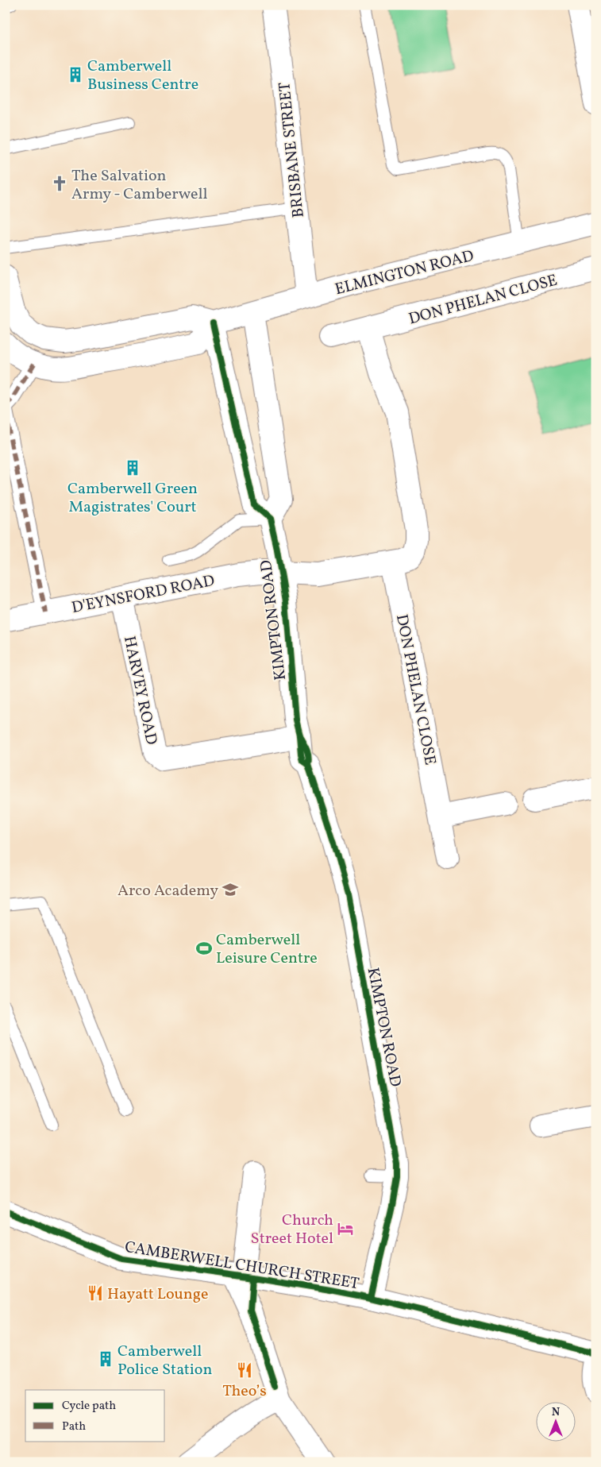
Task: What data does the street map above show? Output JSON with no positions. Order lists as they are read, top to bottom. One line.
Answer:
{"streets":{"main road":["BRISBANE STREET","ELMINGTON ROAD","DON PHELAN CLOSE","D'EYNSFORD ROAD","KIMPTON ROAD","HARVEY ROAD","CAMBERWELL CHURCH STREET"]},"crossings":[["BRISBANE STREET","ELMINGTON ROAD"],["D'EYNSFORD ROAD","KIMPTON ROAD"],["D'EYNSFORD ROAD","HARVEY ROAD"],["KIMPTON ROAD","HARVEY ROAD"],["KIMPTON ROAD","CAMBERWELL CHURCH STREET"]],"places":{"building":["Camberwell Business Centre","Camberwell Green Magistrates' Court","Camberwell Police Station"],"church":["The Salvation Army - Camberwell"],"school or university":["Arco Academy"],"sports":["Camberwell Leisure Centre"],"hotel":["Church Street Hotel"],"restaurant":["Hayatt Lounge","Theo’s"]},"legend":["Cycle path","Path"],"north":"top"}
